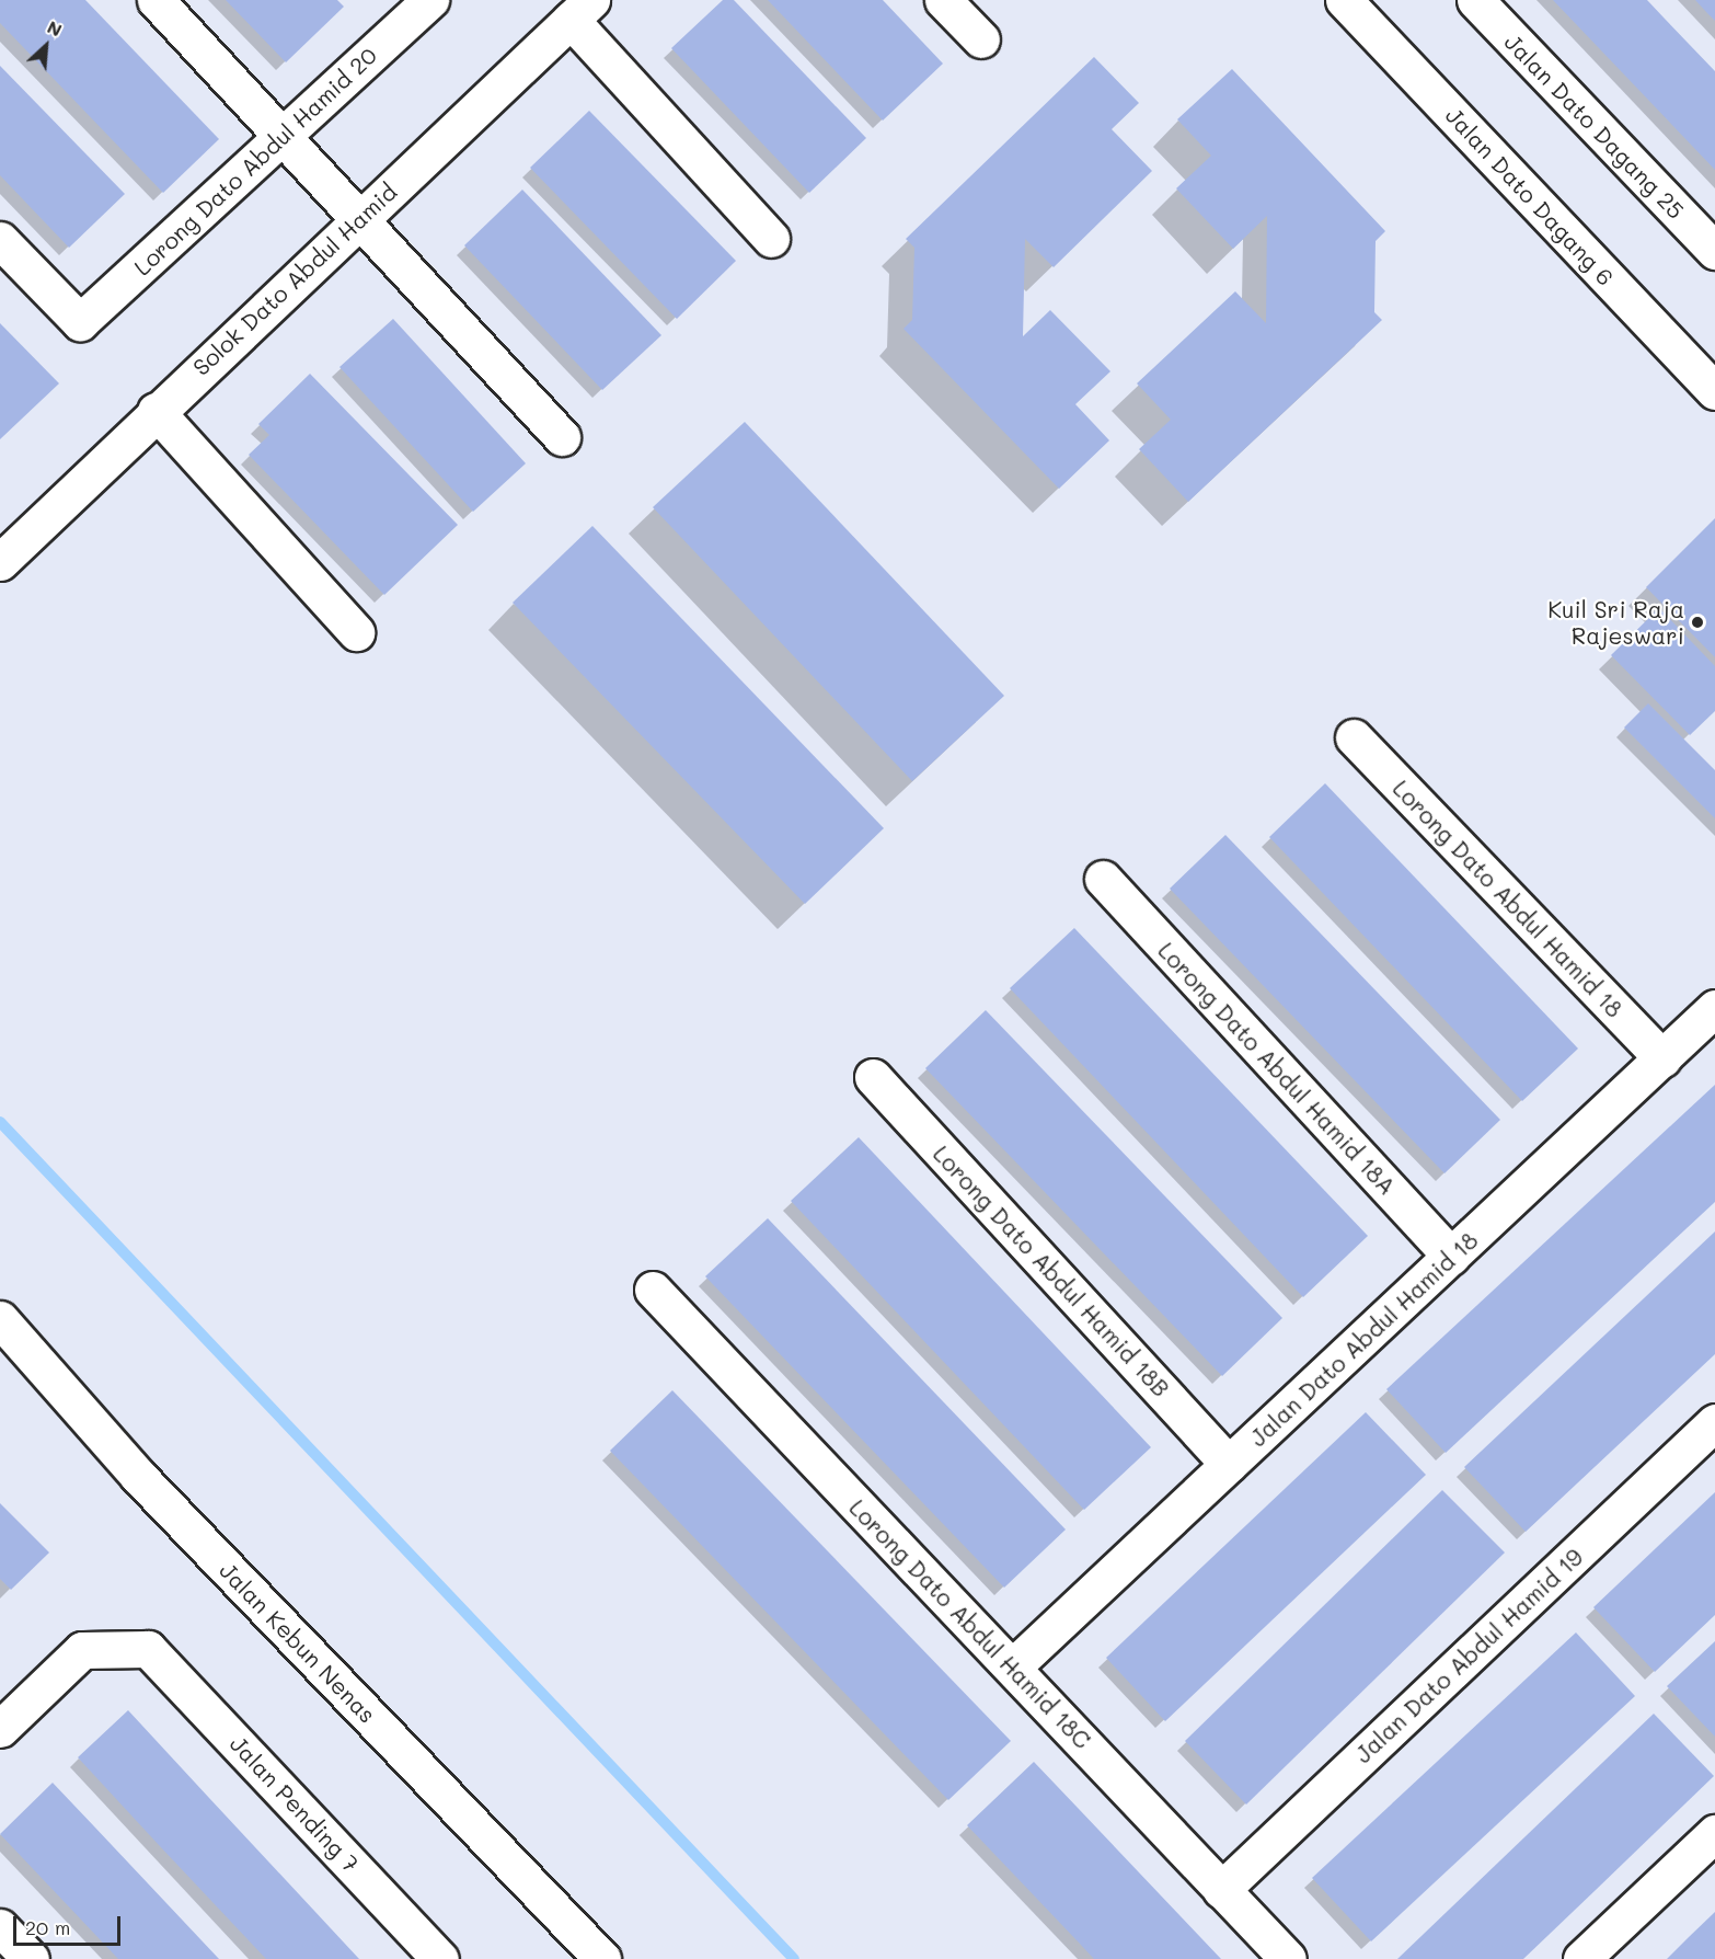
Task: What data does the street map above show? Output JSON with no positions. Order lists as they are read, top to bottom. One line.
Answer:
{"streets":{"street":["Jalan Dato Dagang 25","Lorong Dato Abdul Hamid 20","Jalan Dato Dagang 6","Solok Dato Abdul Hamid","Lorong Dato Abdul Hamid 18","Lorong Dato Abdul Hamid 18A","Lorong Dato Abdul Hamid 18B","Jalan Dato Abdul Hamid 18","Lorong Dato Abdul Hamid 18C","Jalan Kebun Nenas","Jalan Dato Abdul Hamid 19","Jalan Pending 7"]},"crossings":[["Lorong Dato Abdul Hamid 18","Jalan Dato Abdul Hamid 18"],["Lorong Dato Abdul Hamid 18A","Jalan Dato Abdul Hamid 18"],["Lorong Dato Abdul Hamid 18B","Jalan Dato Abdul Hamid 18"],["Jalan Dato Abdul Hamid 18","Lorong Dato Abdul Hamid 18C"],["Lorong Dato Abdul Hamid 18C","Jalan Dato Abdul Hamid 19"]],"places":["Kuil Sri Raja Rajeswari"],"scale_bar":"20 m","north":"top right"}
